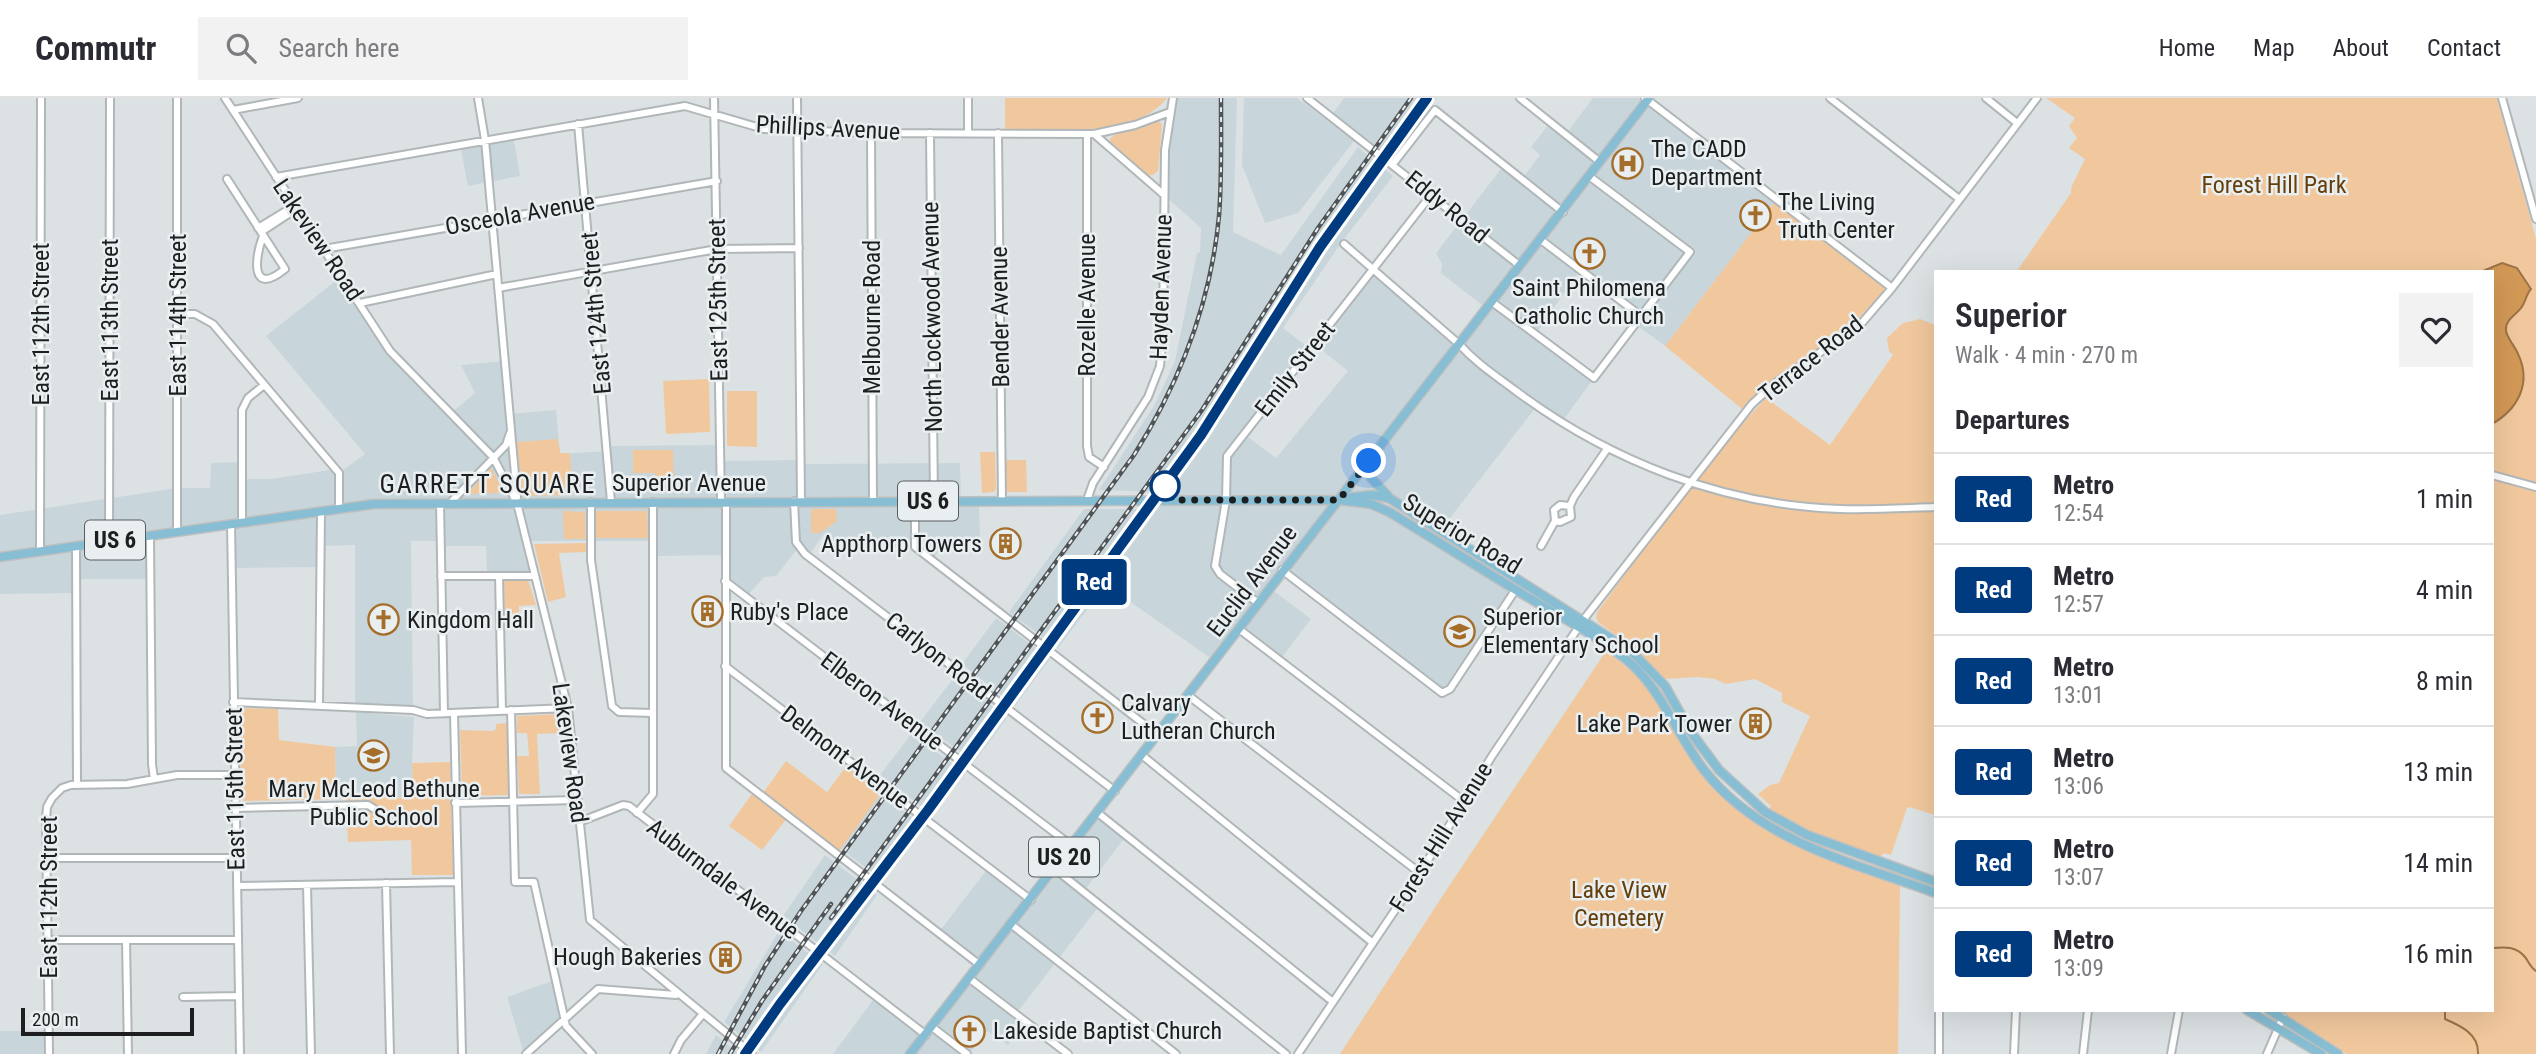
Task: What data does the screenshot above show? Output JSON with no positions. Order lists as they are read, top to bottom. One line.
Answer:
{"streets":{"main road":["Superior Avenue","US 6","Superior Road","Euclid Avenue","US 20"],"street":["Phillips Avenue","Eddy Road","Osceola Avenue","Lakeview Road","Hayden Avenue","East 125th Street","Rozelle Avenue","East 124th Street","East 114th Street","Melbourne Road","North Lockwood Avenue","Bender Avenue","East 113th Street","East 112th Street","Terrace Road","Emily Street","Carlyon Road","Elberon Avenue","Delmont Avenue","East 115th Street","Forest Hill Avenue","Auburndale Avenue"]},"crossings":[["Phillips Avenue","Lakeview Road"],["Phillips Avenue","Hayden Avenue"],["Phillips Avenue","East 125th Street"],["Phillips Avenue","Rozelle Avenue"],["Phillips Avenue","East 124th Street"],["Phillips Avenue","Melbourne Road"],["Phillips Avenue","North Lockwood Avenue"],["Phillips Avenue","Bender Avenue"],["Phillips Avenue","Carlyon Road"],["Eddy Road","Emily Street"],["Eddy Road","Euclid Avenue"],["Osceola Avenue","Lakeview Road"],["Osceola Avenue","East 125th Street"],["Osceola Avenue","East 124th Street"],["Lakeview Road","Superior Avenue"],["Lakeview Road","Auburndale Avenue"],["Hayden Avenue","Rozelle Avenue"],["Hayden Avenue","Superior Avenue"],["East 125th Street","Superior Avenue"],["East 125th Street","Euclid Avenue"],["East 125th Street","Elberon Avenue"],["East 125th Street","Delmont Avenue"],["East 124th Street","Superior Avenue"],["East 114th Street","Superior Avenue"],["Melbourne Road","Superior Avenue"],["North Lockwood Avenue","Superior Avenue"],["Bender Avenue","Superior Avenue"],["East 113th Street","Superior Avenue"],["East 112th Street","Superior Avenue"],["Terrace Road","Superior Road"],["Terrace Road","Forest Hill Avenue"],["Emily Street","Superior Avenue"],["Emily Street","Euclid Avenue"],["Superior Avenue","Superior Road"],["Superior Avenue","Euclid Avenue"],["Superior Avenue","Carlyon Road"],["Superior Avenue","East 115th Street"],["Superior Road","Euclid Avenue"],["Superior Road","Forest Hill Avenue"],["Euclid Avenue","Carlyon Road"],["Euclid Avenue","Elberon Avenue"],["Euclid Avenue","Delmont Avenue"],["Euclid Avenue","Auburndale Avenue"]],"districts":["GARRETT SQUARE"],"parks":["Forest Hill Park","Lake View Cemetery"],"places":{"hospital":["The CADD Department"],"church":["The Living Truth Center","Saint Philomena Catholic Church","Kingdom Hall","Calvary Lutheran Church","Lakeside Baptist Church"],"building":["Appthorp Towers","Ruby's Place","Lake Park Tower","Hough Bakeries"],"school or university":["Superior Elementary School","Mary McLeod Bethune Public School"]},"lines":["metro line Red"],"scale_bar":"200 m","page":{"header":"Commutr","search":"Search here","nav":["Home","Map","About","Contact"],"on_map":"Red","heading":[["Superior","Walk · 4 min · 270 m"],"Departures"],"list":[{"mark":"Red","name":"Metro","note":"12:54","value":"1 min"},{"mark":"Red","name":"Metro","note":"12:57","value":"4 min"},{"mark":"Red","name":"Metro","note":"13:01","value":"8 min"},{"mark":"Red","name":"Metro","note":"13:06","value":"13 min"},{"mark":"Red","name":"Metro","note":"13:07","value":"14 min"},{"mark":"Red","name":"Metro","note":"13:09","value":"16 min"}],"scale":"200 m"}}
